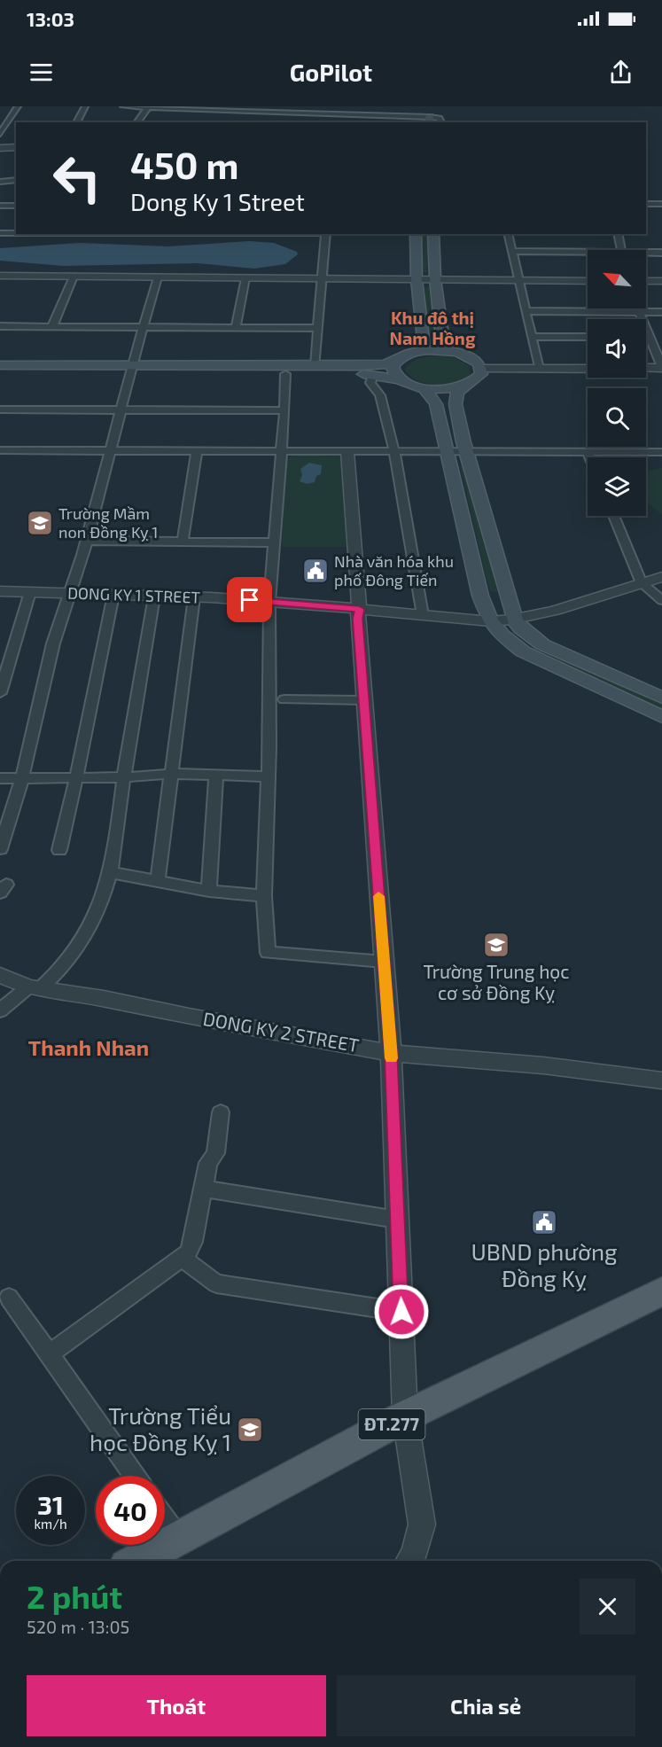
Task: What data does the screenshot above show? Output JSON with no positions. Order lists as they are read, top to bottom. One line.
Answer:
{"streets":{"main road":["ĐT.277"],"street":["DONG KY 1 STREET","DONG KY 2 STREET"]},"districts":["Khu đô thị Nam Hồng","Thanh Nhan"],"places":{"school or university":["Trường Mầm non Đồng Kỵ 1","Trường Trung học cơ sở Đồng Kỵ","Trường Tiểu học Đồng Kỵ 1"],"public building":["Nhà văn hóa khu phố Đông Tiến","UBND phường Đồng Kỵ"]},"north":"top left","page":{"status":"13:03","header":"GoPilot","turn":["450 m","Dong Ky 1 Street"],"speed":"31 km/h","limit":"40","heading":["2 phút","520 m · 13:05"],"buttons":["Thoát","Chia sẻ"]}}
